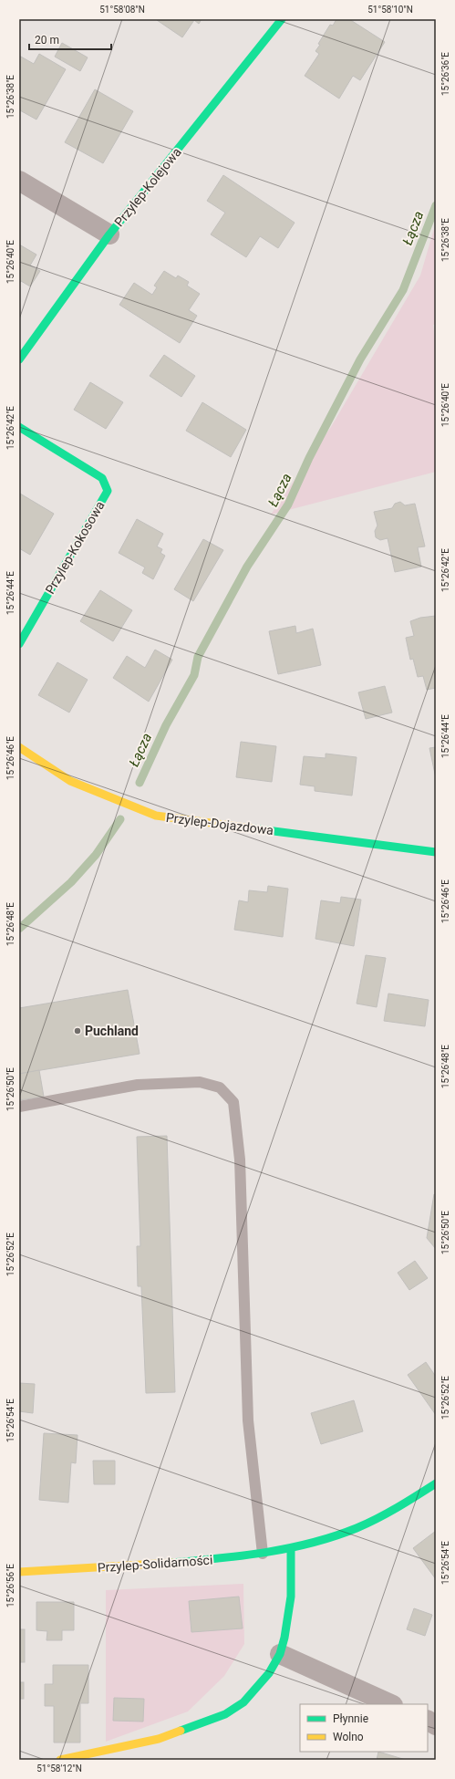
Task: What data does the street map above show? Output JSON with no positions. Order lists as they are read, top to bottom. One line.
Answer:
{"streets":{"street":["Przylep-Kolejowa","Przylep-Kokosowa","Przylep-Dojazdowa","Przylep-Solidarności"]},"water":["Łącza"],"places":["Puchland"],"legend":["Płynnie","Wolno"],"scale_bar":"20 m","coordinates":["51°58'08\"N","51°58'10\"N","15°26'36\"E","15°26'38\"E","15°26'40\"E","15°26'42\"E","15°26'44\"E","15°26'46\"E","15°26'48\"E","15°26'50\"E","15°26'52\"E","15°26'54\"E","15°26'56\"E","51°58'12\"N"]}
